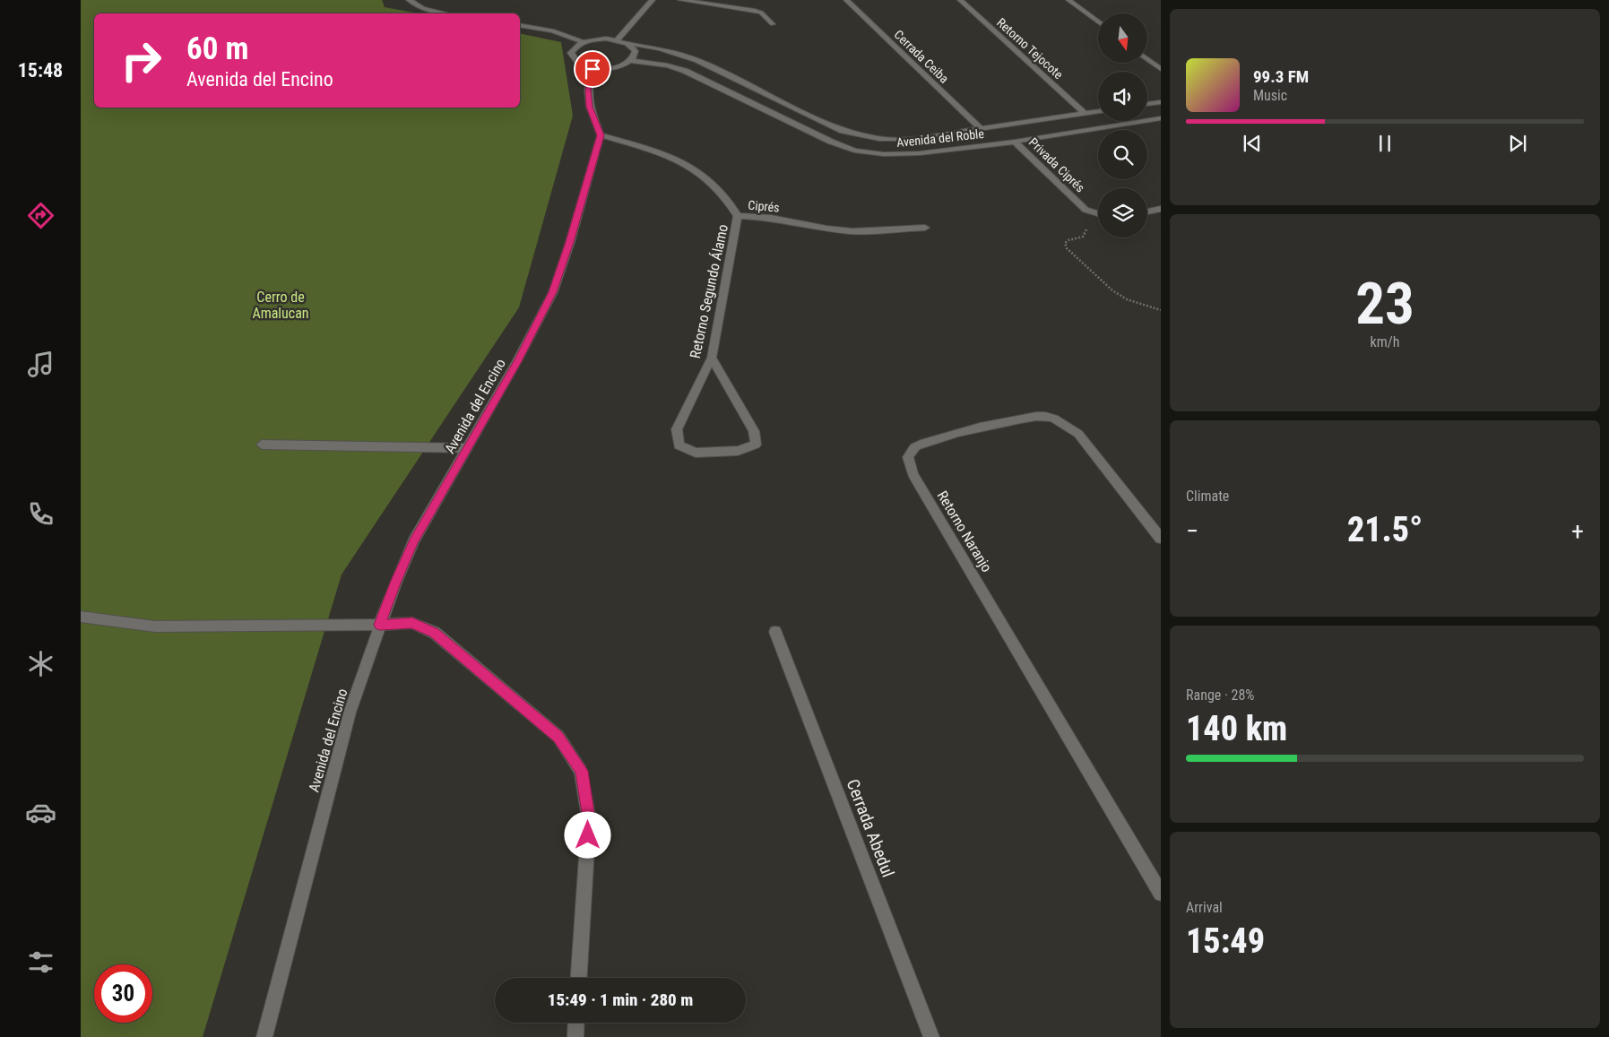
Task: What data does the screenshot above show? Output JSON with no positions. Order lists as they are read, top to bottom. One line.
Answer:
{"streets":{"street":["Retorno Tejocote","Cerrada Ceiba","Avenida del Roble","Privada Ciprés","Ciprés","Retorno Segundo Álamo","Avenida del Encino","Retorno Naranjo","Cerrada Abedul"]},"crossings":[["Retorno Tejocote","Avenida del Roble"],["Cerrada Ceiba","Avenida del Roble"],["Avenida del Roble","Privada Ciprés"],["Ciprés","Retorno Segundo Álamo"],["Ciprés","Avenida del Encino"]],"parks":["Cerro de Amalucan"],"north":"bottom","page":{"tabs":"15:48","turn":["60 m","Avenida del Encino"],"song":["99.3 FM","Music"],"tile":[["23","km/h"],"Climate",["Range · 28%","140 km"],["Arrival","15:49"]],"heat":["−","21.5°","+"],"limit":"30","trip":"15:49 · 1 min · 280 m"}}
